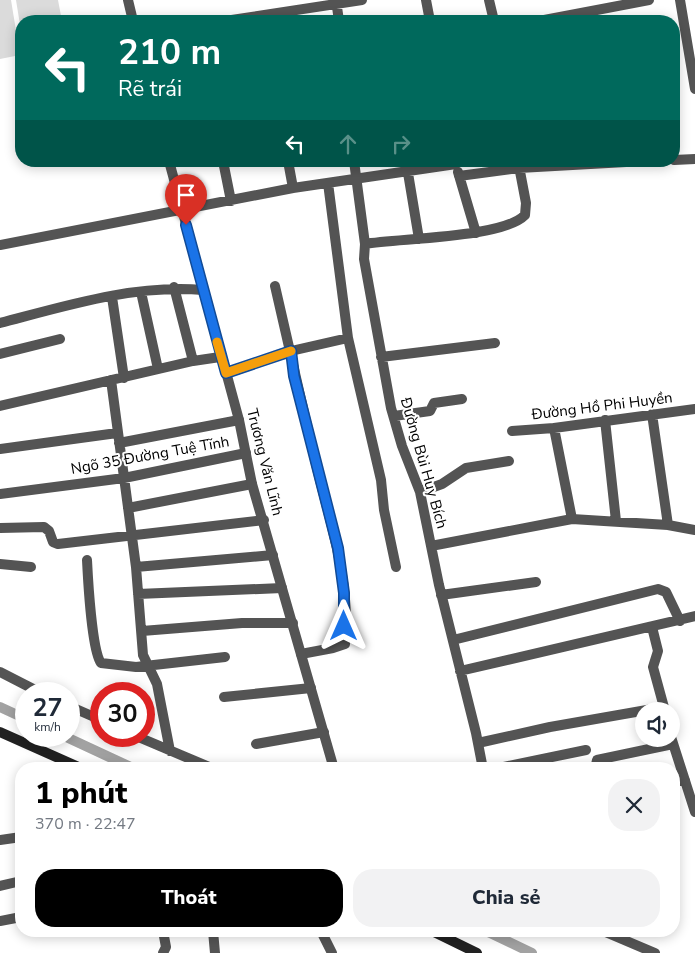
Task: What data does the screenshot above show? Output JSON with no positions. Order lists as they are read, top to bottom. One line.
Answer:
{"streets":{"street":["Đường Hồ Phi Huyền","Ngõ 35 Đường Tuệ Tĩnh","Trương Văn Lĩnh","Đường Bùi Huy Bích"]},"crossings":[["Ngõ 35 Đường Tuệ Tĩnh","Trương Văn Lĩnh"]],"page":{"turn":["210 m","Rẽ trái"],"speed":"27 km/h","limit":"30","heading":["1 phút","370 m · 22:47"],"buttons":["Thoát","Chia sẻ"]}}
